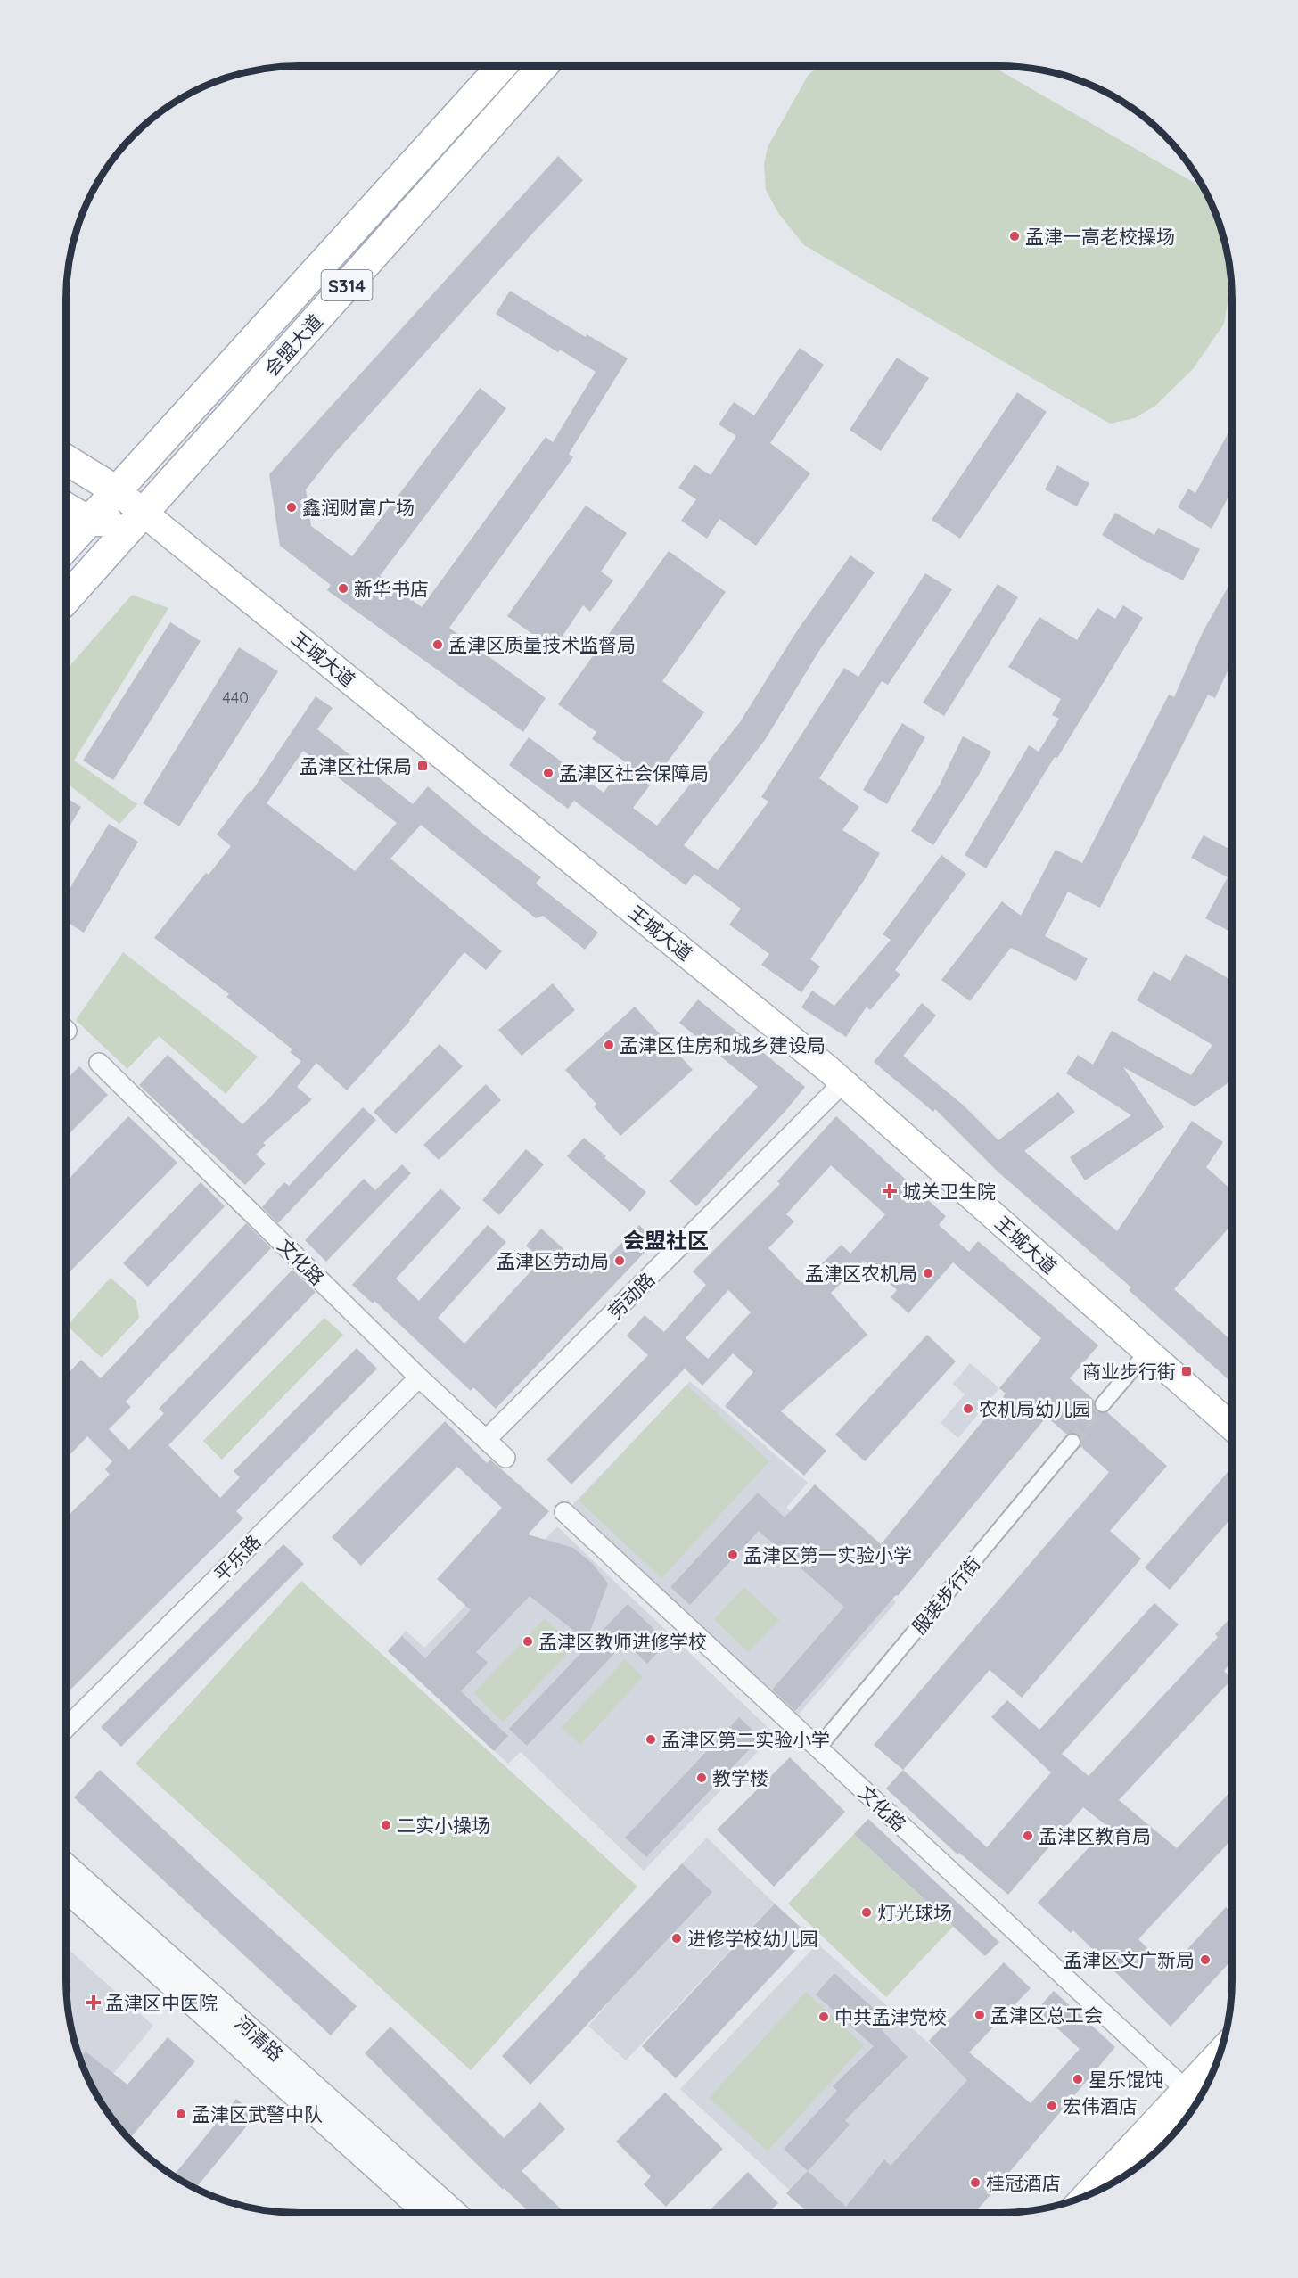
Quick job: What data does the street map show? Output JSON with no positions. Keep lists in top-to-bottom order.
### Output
{
  "streets": {
    "main road": ["S314", "会盟大道", "王城大道"],
    "street": [
      "文化路",
      "劳动路",
      "平乐路",
      "服装步行街",
      "河清路"
    ]
  },
  "crossings": [
    ["会盟大道", "王城大道"],
    ["王城大道", "劳动路"],
    ["文化路", "劳动路"],
    ["文化路", "平乐路"],
    ["文化路", "服装步行街"]
  ],
  "districts": ["会盟社区"],
  "places": {
    "other": [
      "孟津一高老校操场",
      "鑫润财富广场",
      "新华书店",
      "孟津区质量技术监督局",
      "孟津区社会保障局",
      "孟津区住房和城乡建设局",
      "孟津区劳动局",
      "孟津区农机局",
      "农机局幼儿园",
      "孟津区第一实验小学",
      "孟津区教师进修学校",
      "孟津区第二实验小学",
      "教学楼",
      "二实小操场",
      "孟津区教育局",
      "灯光球场",
      "进修学校幼儿园",
      "孟津区文广新局",
      "孟津区总工会",
      "中共孟津党校",
      "星乐馄饨",
      "宏伟酒店",
      "孟津区武警中队",
      "桂冠酒店"
    ],
    "transit": ["孟津区社保局", "商业步行街"],
    "health": ["城关卫生院", "孟津区中医院"]
  },
  "house_numbers": ["440"]
}
